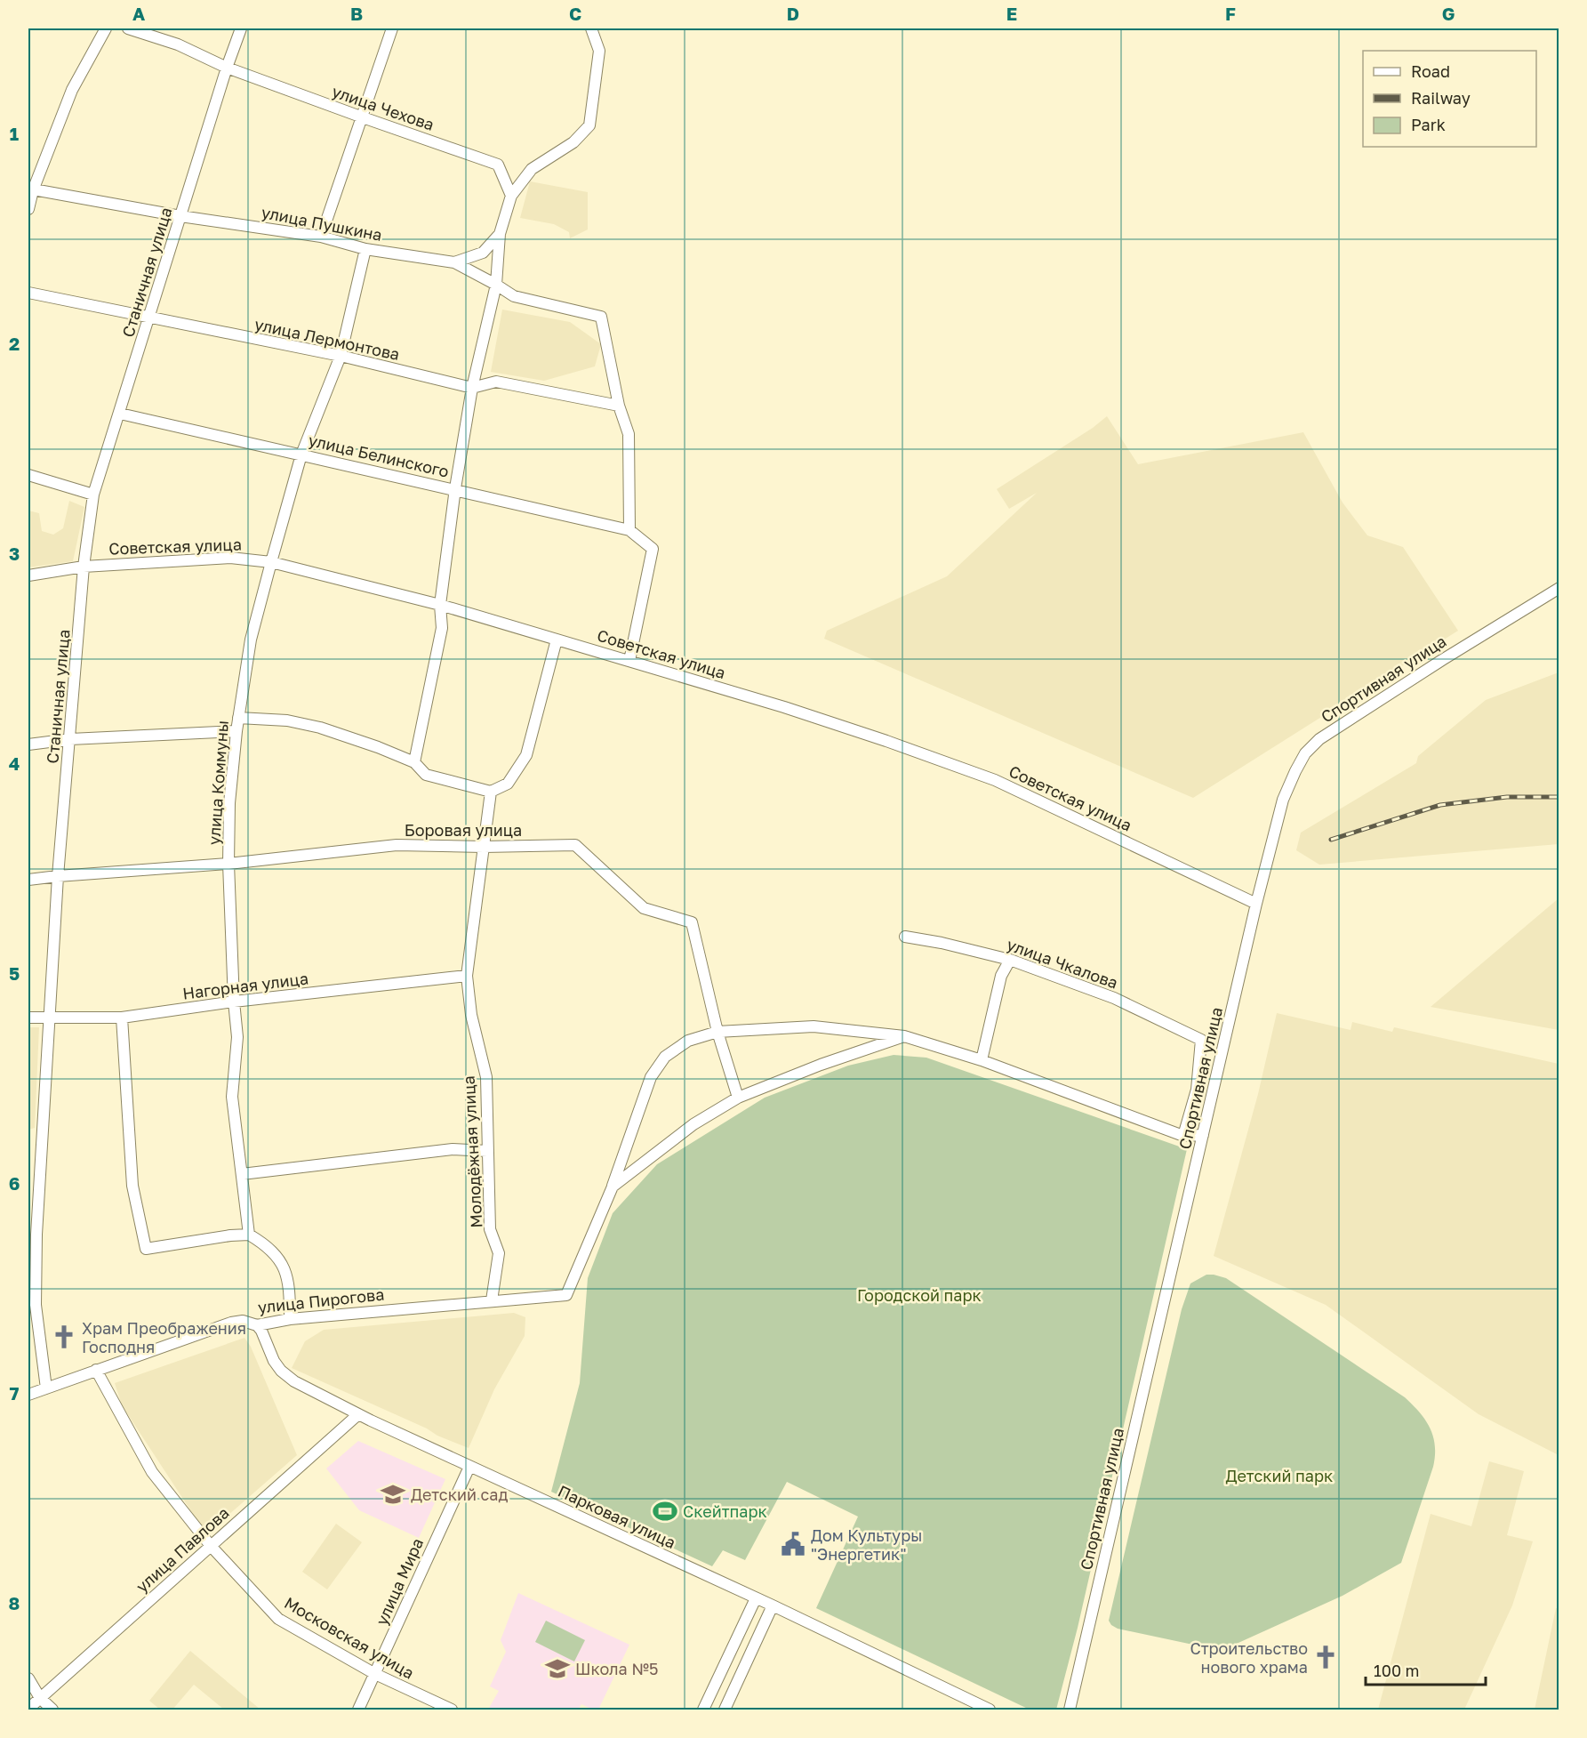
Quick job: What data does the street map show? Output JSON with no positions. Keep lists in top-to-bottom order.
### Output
{
  "streets": {
    "street": [
      "улица Чехова",
      "улица Пушкина",
      "Станичная улица",
      "улица Лермонтова",
      "улица Белинского",
      "Советская улица",
      "Спортивная улица",
      "улица Коммуны",
      "Боровая улица",
      "улица Чкалова",
      "Нагорная улица",
      "Молодёжная улица",
      "улица Пирогова",
      "Парковая улица",
      "улица Павлова",
      "улица Мира",
      "Московская улица"
    ]
  },
  "crossings": [
    ["улица Чехова", "Станичная улица"],
    ["улица Пушкина", "Станичная улица"],
    ["улица Пушкина", "улица Лермонтова"],
    ["улица Пушкина", "улица Коммуны"],
    ["Станичная улица", "улица Лермонтова"],
    ["Станичная улица", "улица Белинского"],
    ["Станичная улица", "Советская улица"],
    ["Станичная улица", "Боровая улица"],
    ["Станичная улица", "Нагорная улица"],
    ["Станичная улица", "улица Пирогова"],
    ["улица Лермонтова", "улица Коммуны"],
    ["улица Белинского", "улица Коммуны"],
    ["Советская улица", "Спортивная улица"],
    ["Советская улица", "улица Коммуны"],
    ["улица Коммуны", "Боровая улица"],
    ["улица Коммуны", "Нагорная улица"],
    ["Боровая улица", "Молодёжная улица"],
    ["Нагорная улица", "Молодёжная улица"],
    ["Молодёжная улица", "улица Пирогова"],
    ["улица Пирогова", "Парковая улица"],
    ["улица Пирогова", "Московская улица"],
    ["Парковая улица", "улица Павлова"],
    ["Парковая улица", "улица Мира"],
    ["улица Павлова", "Московская улица"],
    ["улица Мира", "Московская улица"]
  ],
  "parks": ["Городской парк", "Детский парк"],
  "places": {
    "church": ["Храм Преображения Господня", "Строительство нового храма"],
    "school or university": ["Детский сад", "Школа №5"],
    "sports": ["Скейтпарк"],
    "public building": ["Дом Культуры \"Энергетик\""]
  },
  "legend": ["Road", "Railway", "Park"],
  "scale_bar": "100 m",
  "grid": {
    "columns": [
      "A",
      "B",
      "C",
      "D",
      "E",
      "F",
      "G"
    ],
    "rows": [
      "1",
      "2",
      "3",
      "4",
      "5",
      "6",
      "7",
      "8"
    ]
  }
}
